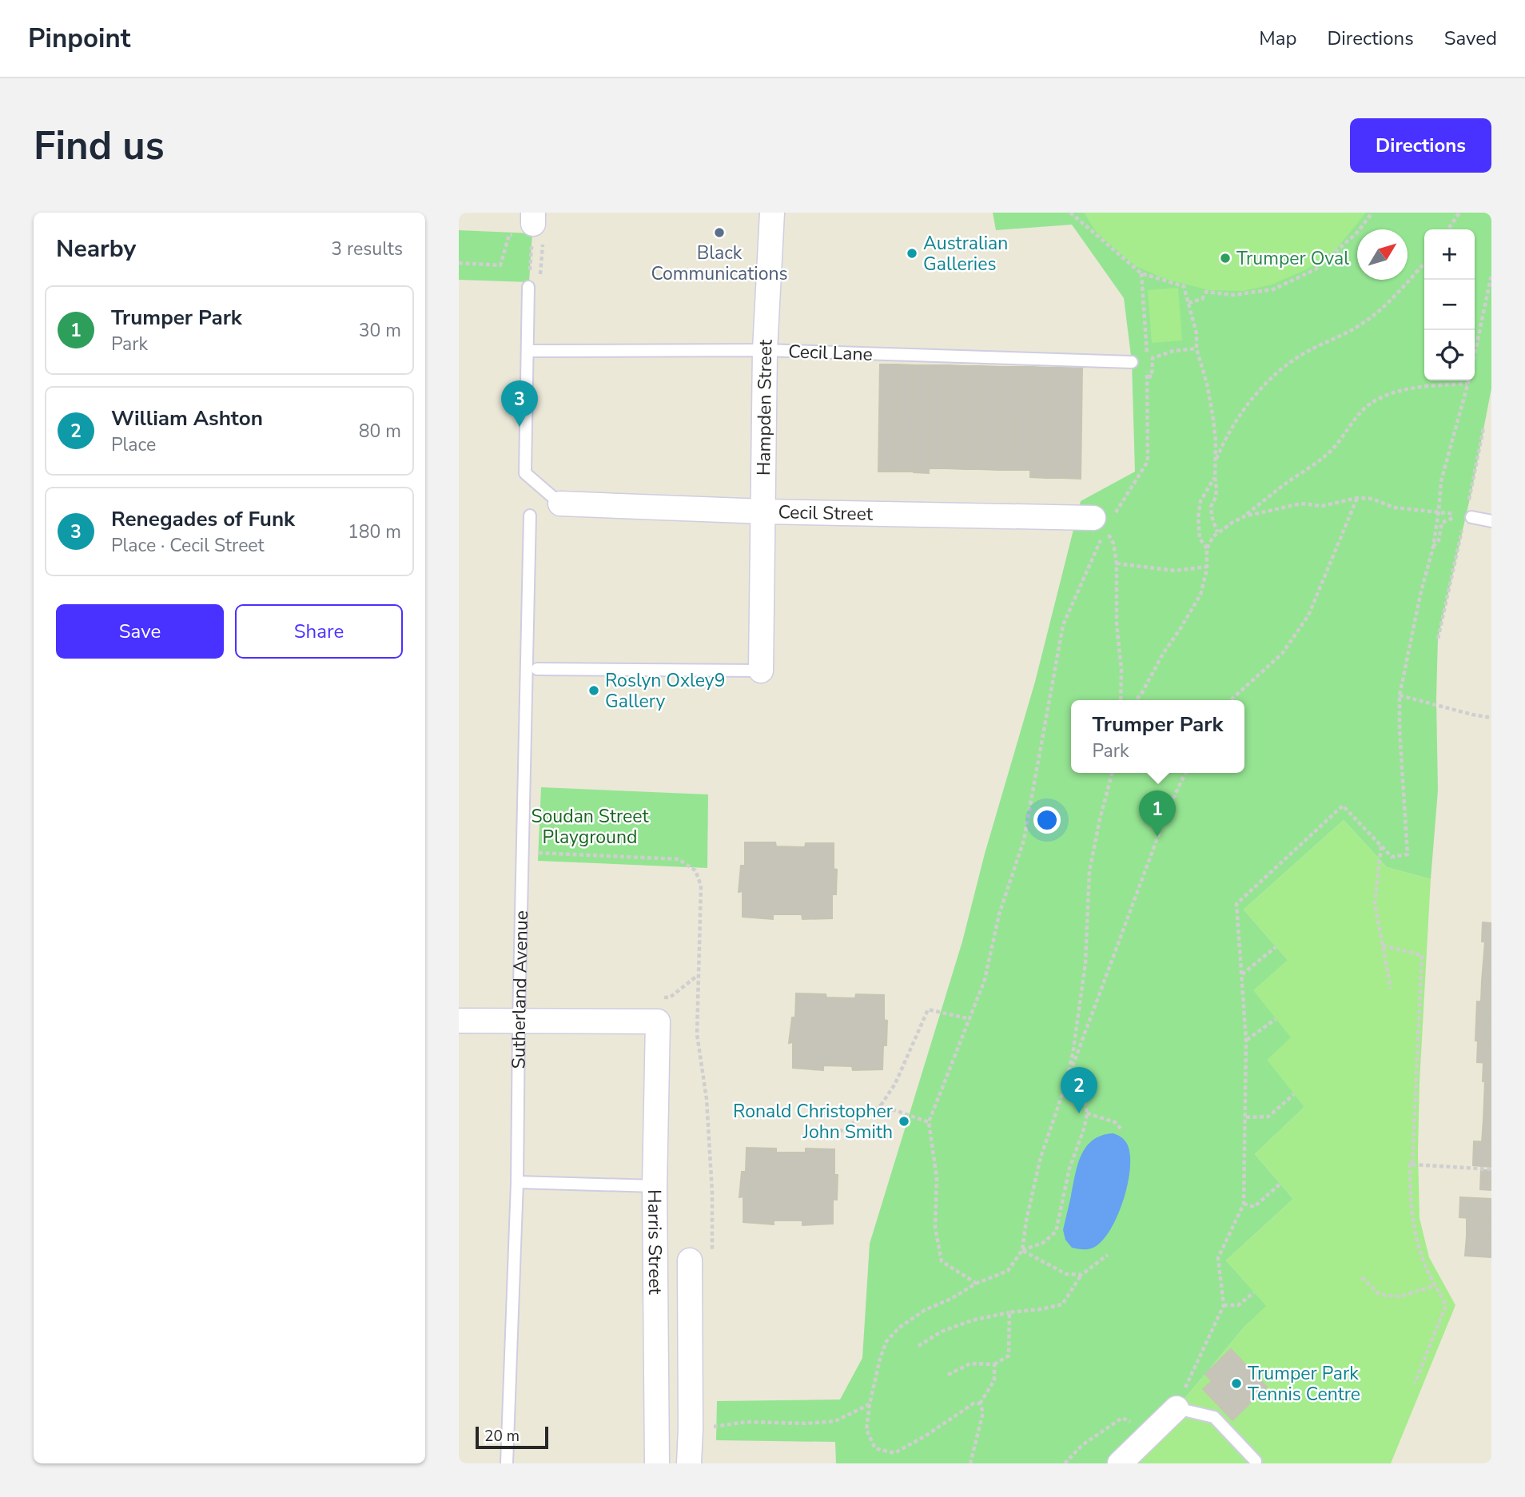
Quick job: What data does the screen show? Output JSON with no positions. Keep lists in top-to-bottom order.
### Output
{
  "streets": {
    "street": ["Hampden Street", "Cecil Street", "Harris Street"],
    "lane": ["Cecil Lane", "Sutherland Avenue"]
  },
  "crossings": [
    ["Cecil Lane", "Hampden Street"],
    ["Hampden Street", "Cecil Street"],
    ["Sutherland Avenue", "Harris Street"]
  ],
  "parks": ["Soudan Street Playground"],
  "places": [
    "Black Communications",
    "Australian Galleries",
    "Trumper Oval",
    "Roslyn Oxley9 Gallery",
    "Ronald Christopher John Smith",
    "Trumper Park Tennis Centre"
  ],
  "scale_bar": "20 m",
  "north": "top right",
  "page": {
    "header": "Pinpoint",
    "nav": ["Map", "Directions", "Saved"],
    "buttons": [
      "Directions",
      ["Save", "Share"]
    ],
    "title": "Find us",
    "heading": ["Nearby", "3 results"],
    "map_buttons": ["+", "−"],
    "list": [
      {
        "mark": "1",
        "name": "Trumper Park",
        "note": "Park",
        "value": "30 m"
      },
      {
        "mark": "2",
        "name": "William Ashton",
        "note": "Place",
        "value": "80 m"
      },
      {
        "mark": "3",
        "name": "Renegades of Funk",
        "note": "Place · Cecil Street",
        "value": "180 m"
      }
    ],
    "pins": ["3", "1", "2"],
    "popup": ["Trumper Park", "Park"],
    "scale": "20 m"
  }
}
